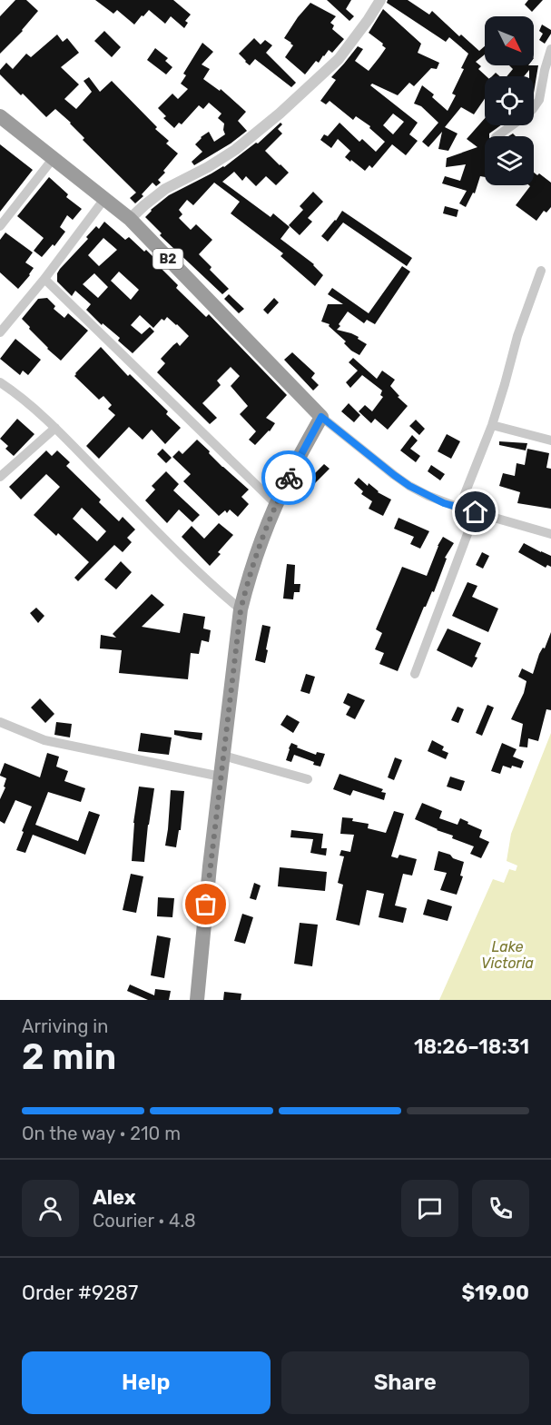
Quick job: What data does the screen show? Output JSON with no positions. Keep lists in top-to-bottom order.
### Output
{
  "streets": {
    "highway": ["B2"]
  },
  "water": ["Lake Victoria"],
  "north": "bottom right",
  "page": {
    "heading": ["2 min", "Arriving in", "18:26–18:31"],
    "panel": [
      "Alex",
      "Courier · 4.8",
      "Order #9287",
      "$19.00"
    ],
    "bar": "On the way · 210 m",
    "buttons": ["Help", "Share"]
  }
}
